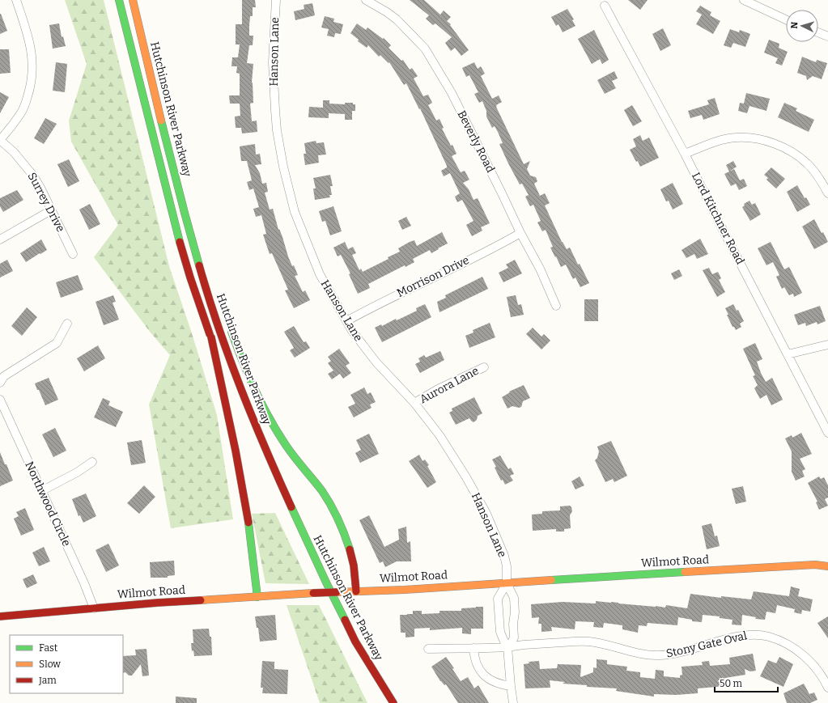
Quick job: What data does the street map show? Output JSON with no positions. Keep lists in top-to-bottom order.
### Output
{
  "streets": {
    "main road": ["Hutchinson River Parkway", "Wilmot Road"],
    "street": [
      "Hanson Lane",
      "Beverly Road",
      "Surrey Drive",
      "Lord Kitchner Road",
      "Morrison Drive",
      "Aurora Lane",
      "Northwood Circle",
      "Stony Gate Oval"
    ]
  },
  "crossings": [
    ["Hanson Lane", "Morrison Drive"],
    ["Hanson Lane", "Aurora Lane"],
    ["Hanson Lane", "Wilmot Road"],
    ["Beverly Road", "Morrison Drive"],
    ["Northwood Circle", "Wilmot Road"]
  ],
  "legend": ["Fast", "Slow", "Jam"],
  "scale_bar": "50 m",
  "north": "left"
}
